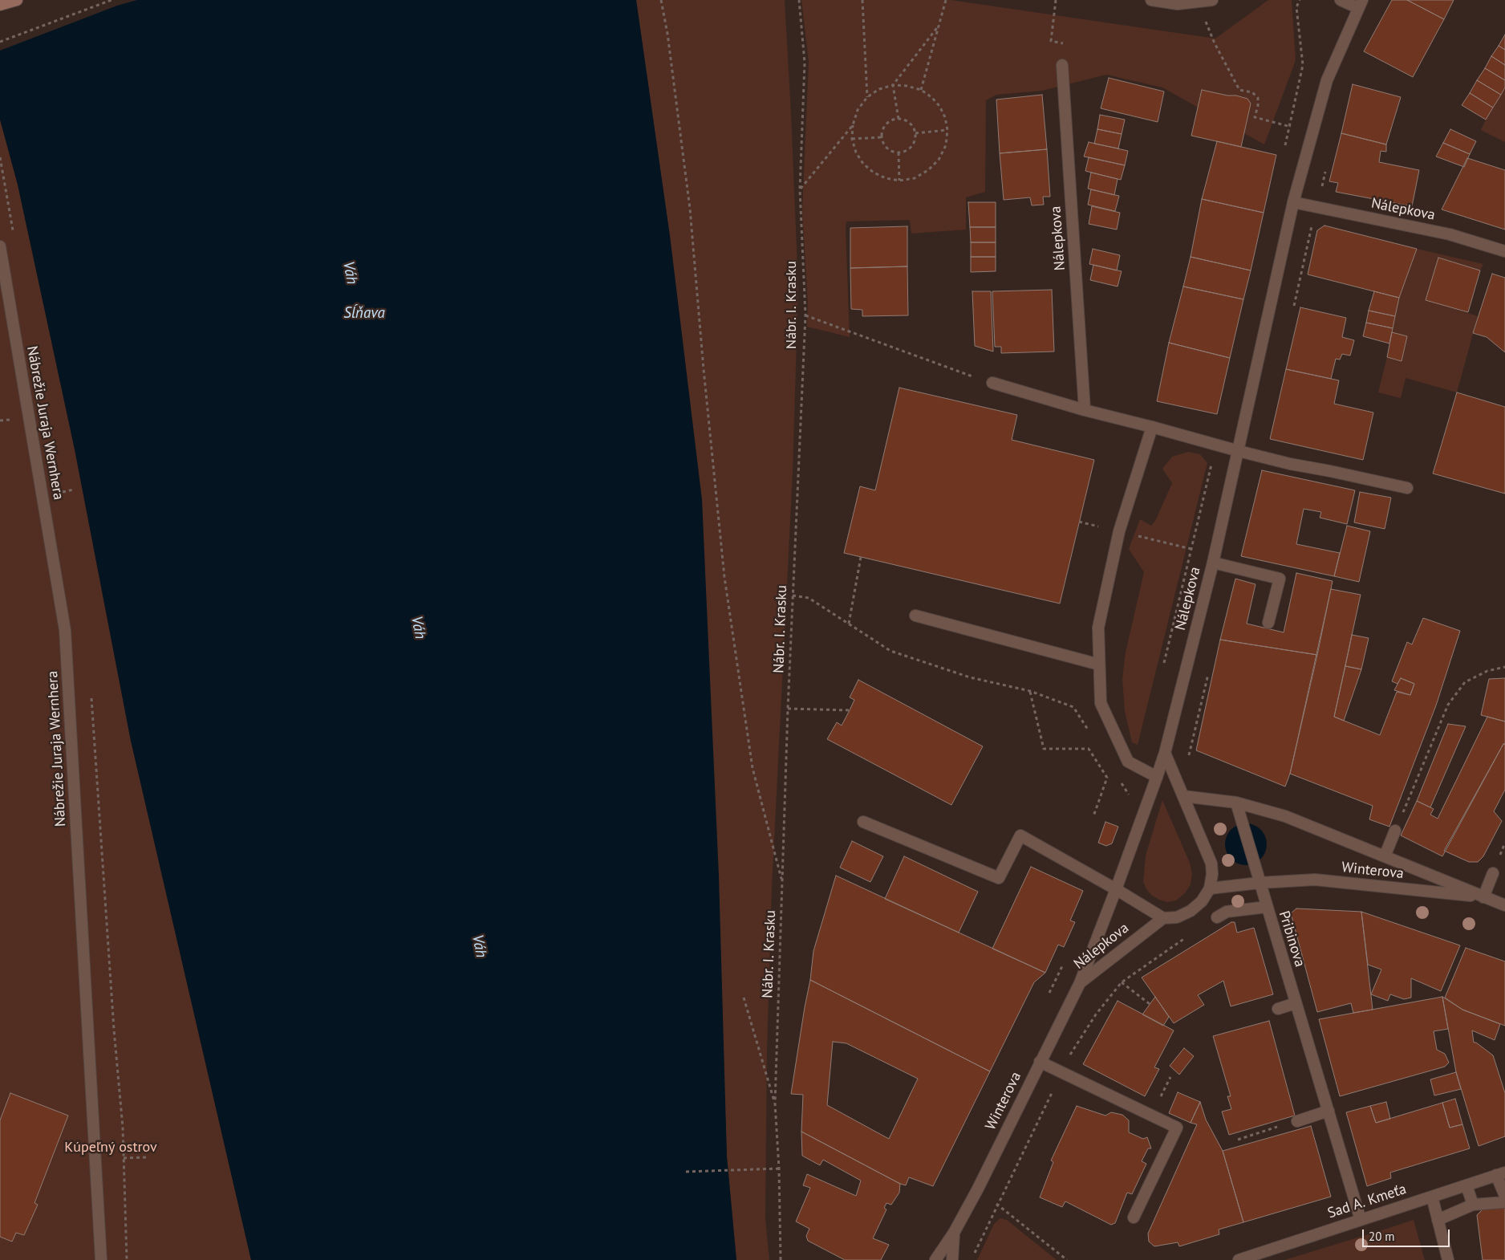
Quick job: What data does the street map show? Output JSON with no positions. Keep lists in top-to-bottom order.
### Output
{
  "streets": {
    "street": [
      "Nálepkova",
      "Nábrežie Juraja Wernhera",
      "Winterova",
      "Pribinova",
      "Sad A. Kmeťa"
    ],
    "path": ["Nábr. I. Krasku"]
  },
  "crossings": [
    ["Nálepkova", "Winterova"],
    ["Winterova", "Pribinova"],
    ["Pribinova", "Sad A. Kmeťa"]
  ],
  "water": ["Váh", "Sĺňava"],
  "parks": ["Kúpeľný ostrov"],
  "scale_bar": "20 m"
}
